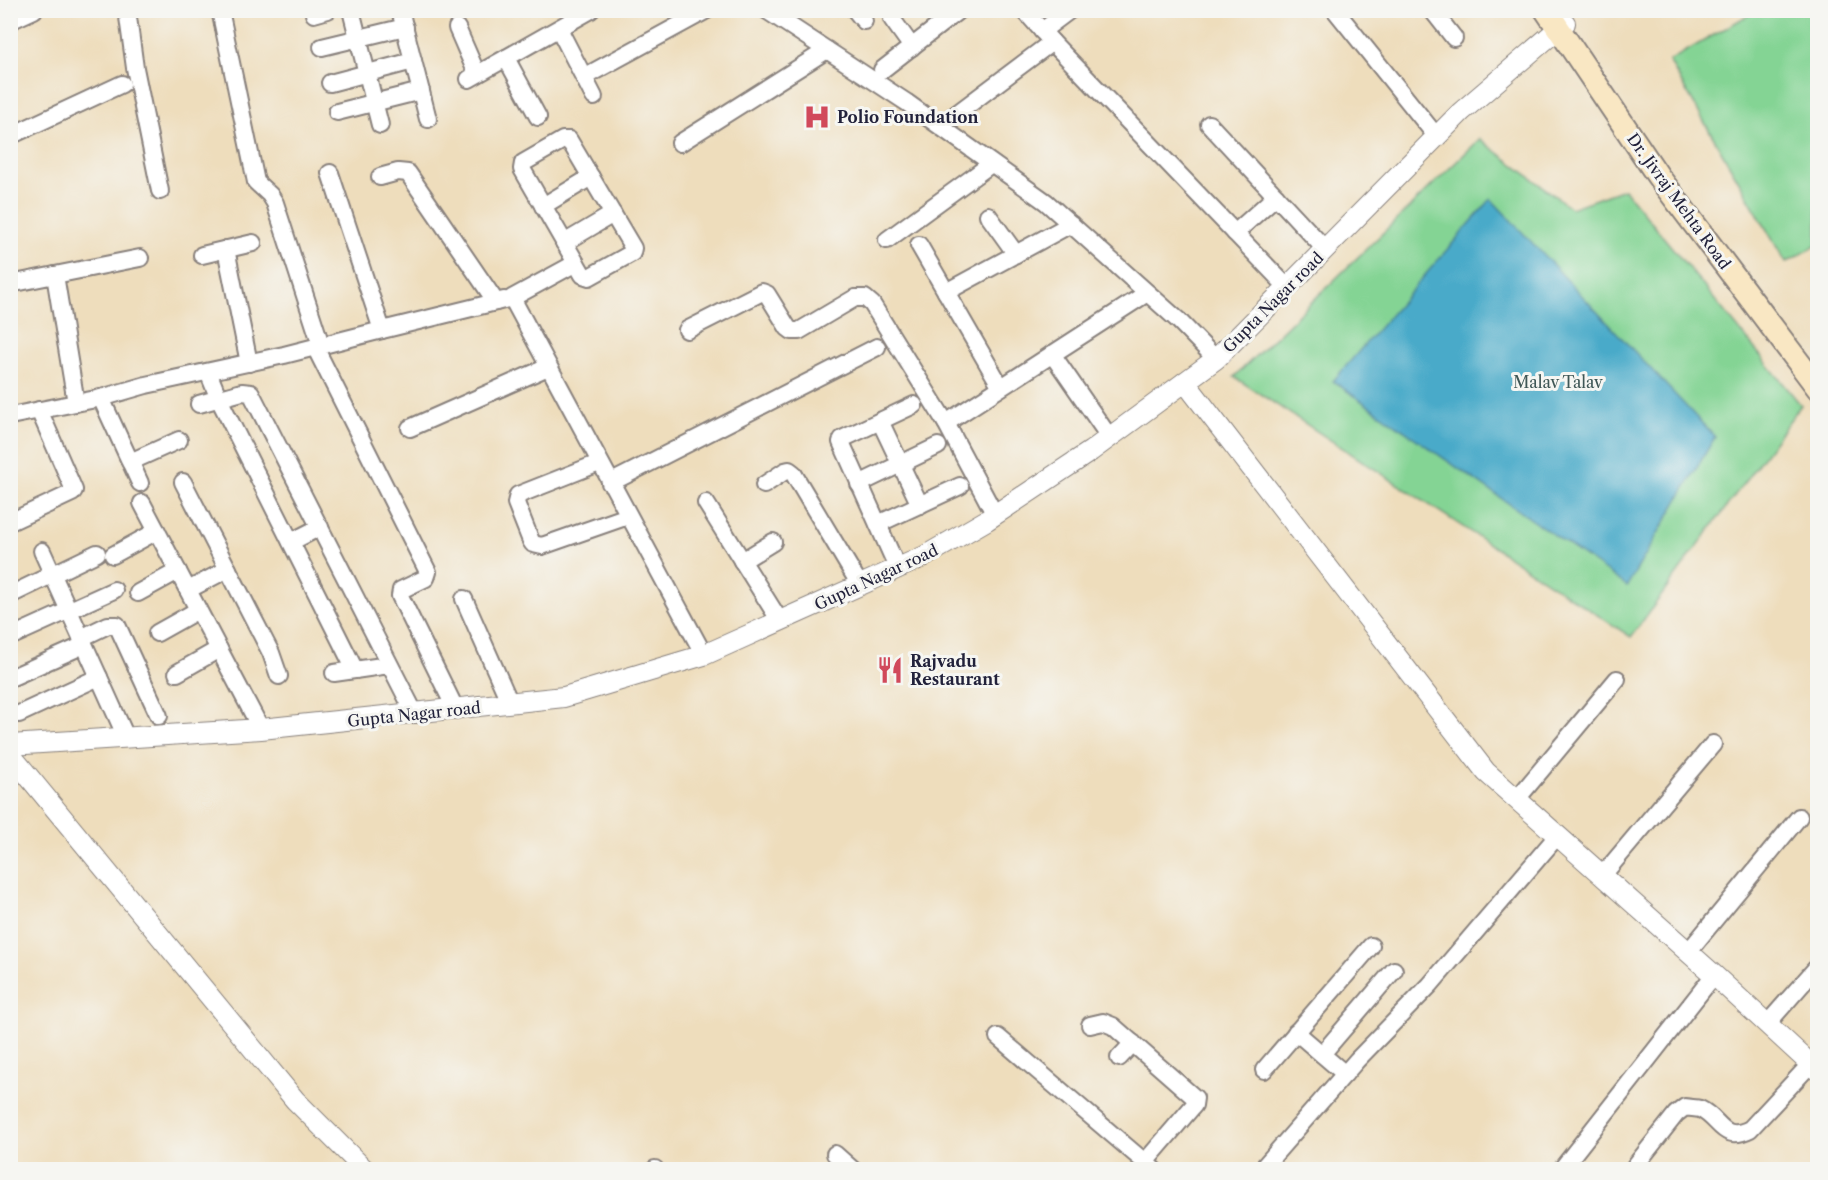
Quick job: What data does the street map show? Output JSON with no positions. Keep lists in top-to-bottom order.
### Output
{
  "streets": {
    "main road": ["Dr. Jivraj Mehta Road"],
    "street": ["Gupta Nagar road"]
  },
  "crossings": [
    ["Dr. Jivraj Mehta Road", "Gupta Nagar road"]
  ],
  "parks": ["Malav Talav"],
  "places": {
    "hospital": ["Polio Foundation"],
    "restaurant": ["Rajvadu Restaurant"]
  }
}
